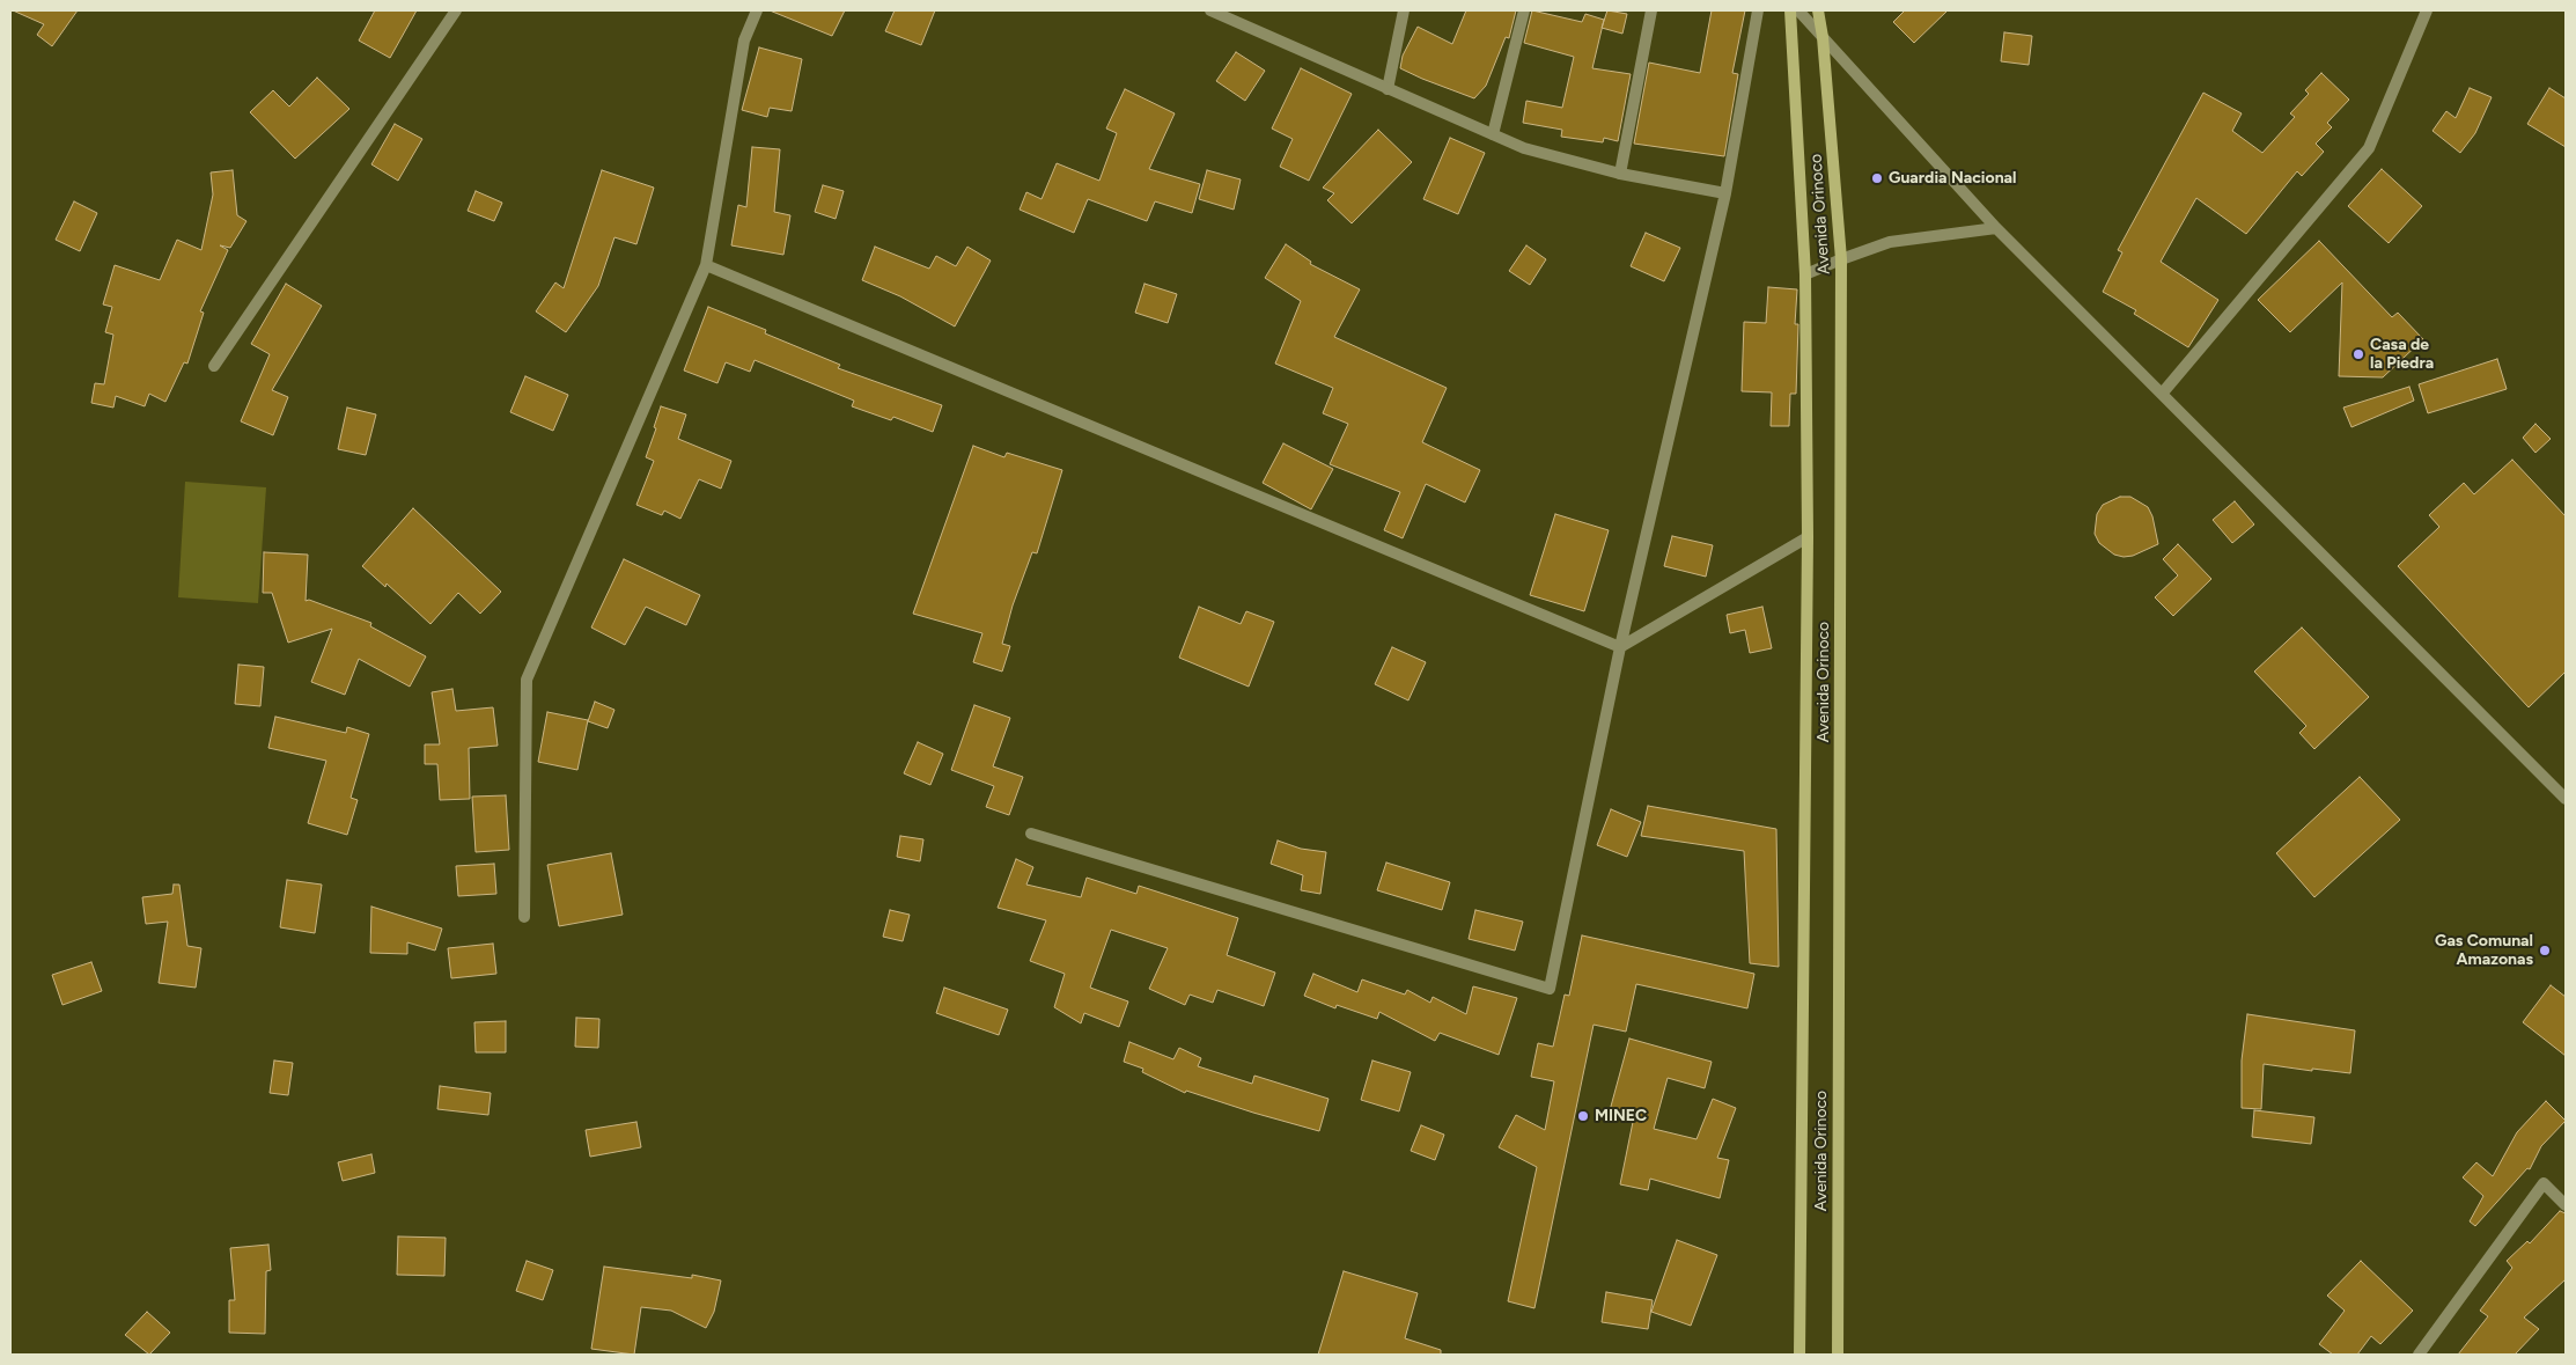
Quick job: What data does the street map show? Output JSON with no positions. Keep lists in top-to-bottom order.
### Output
{
  "streets": {
    "street": ["Avenida Orinoco"]
  },
  "places": [
    "Guardia Nacional",
    "Casa de la Piedra",
    "Gas Comunal Amazonas",
    "MINEC"
  ]
}
